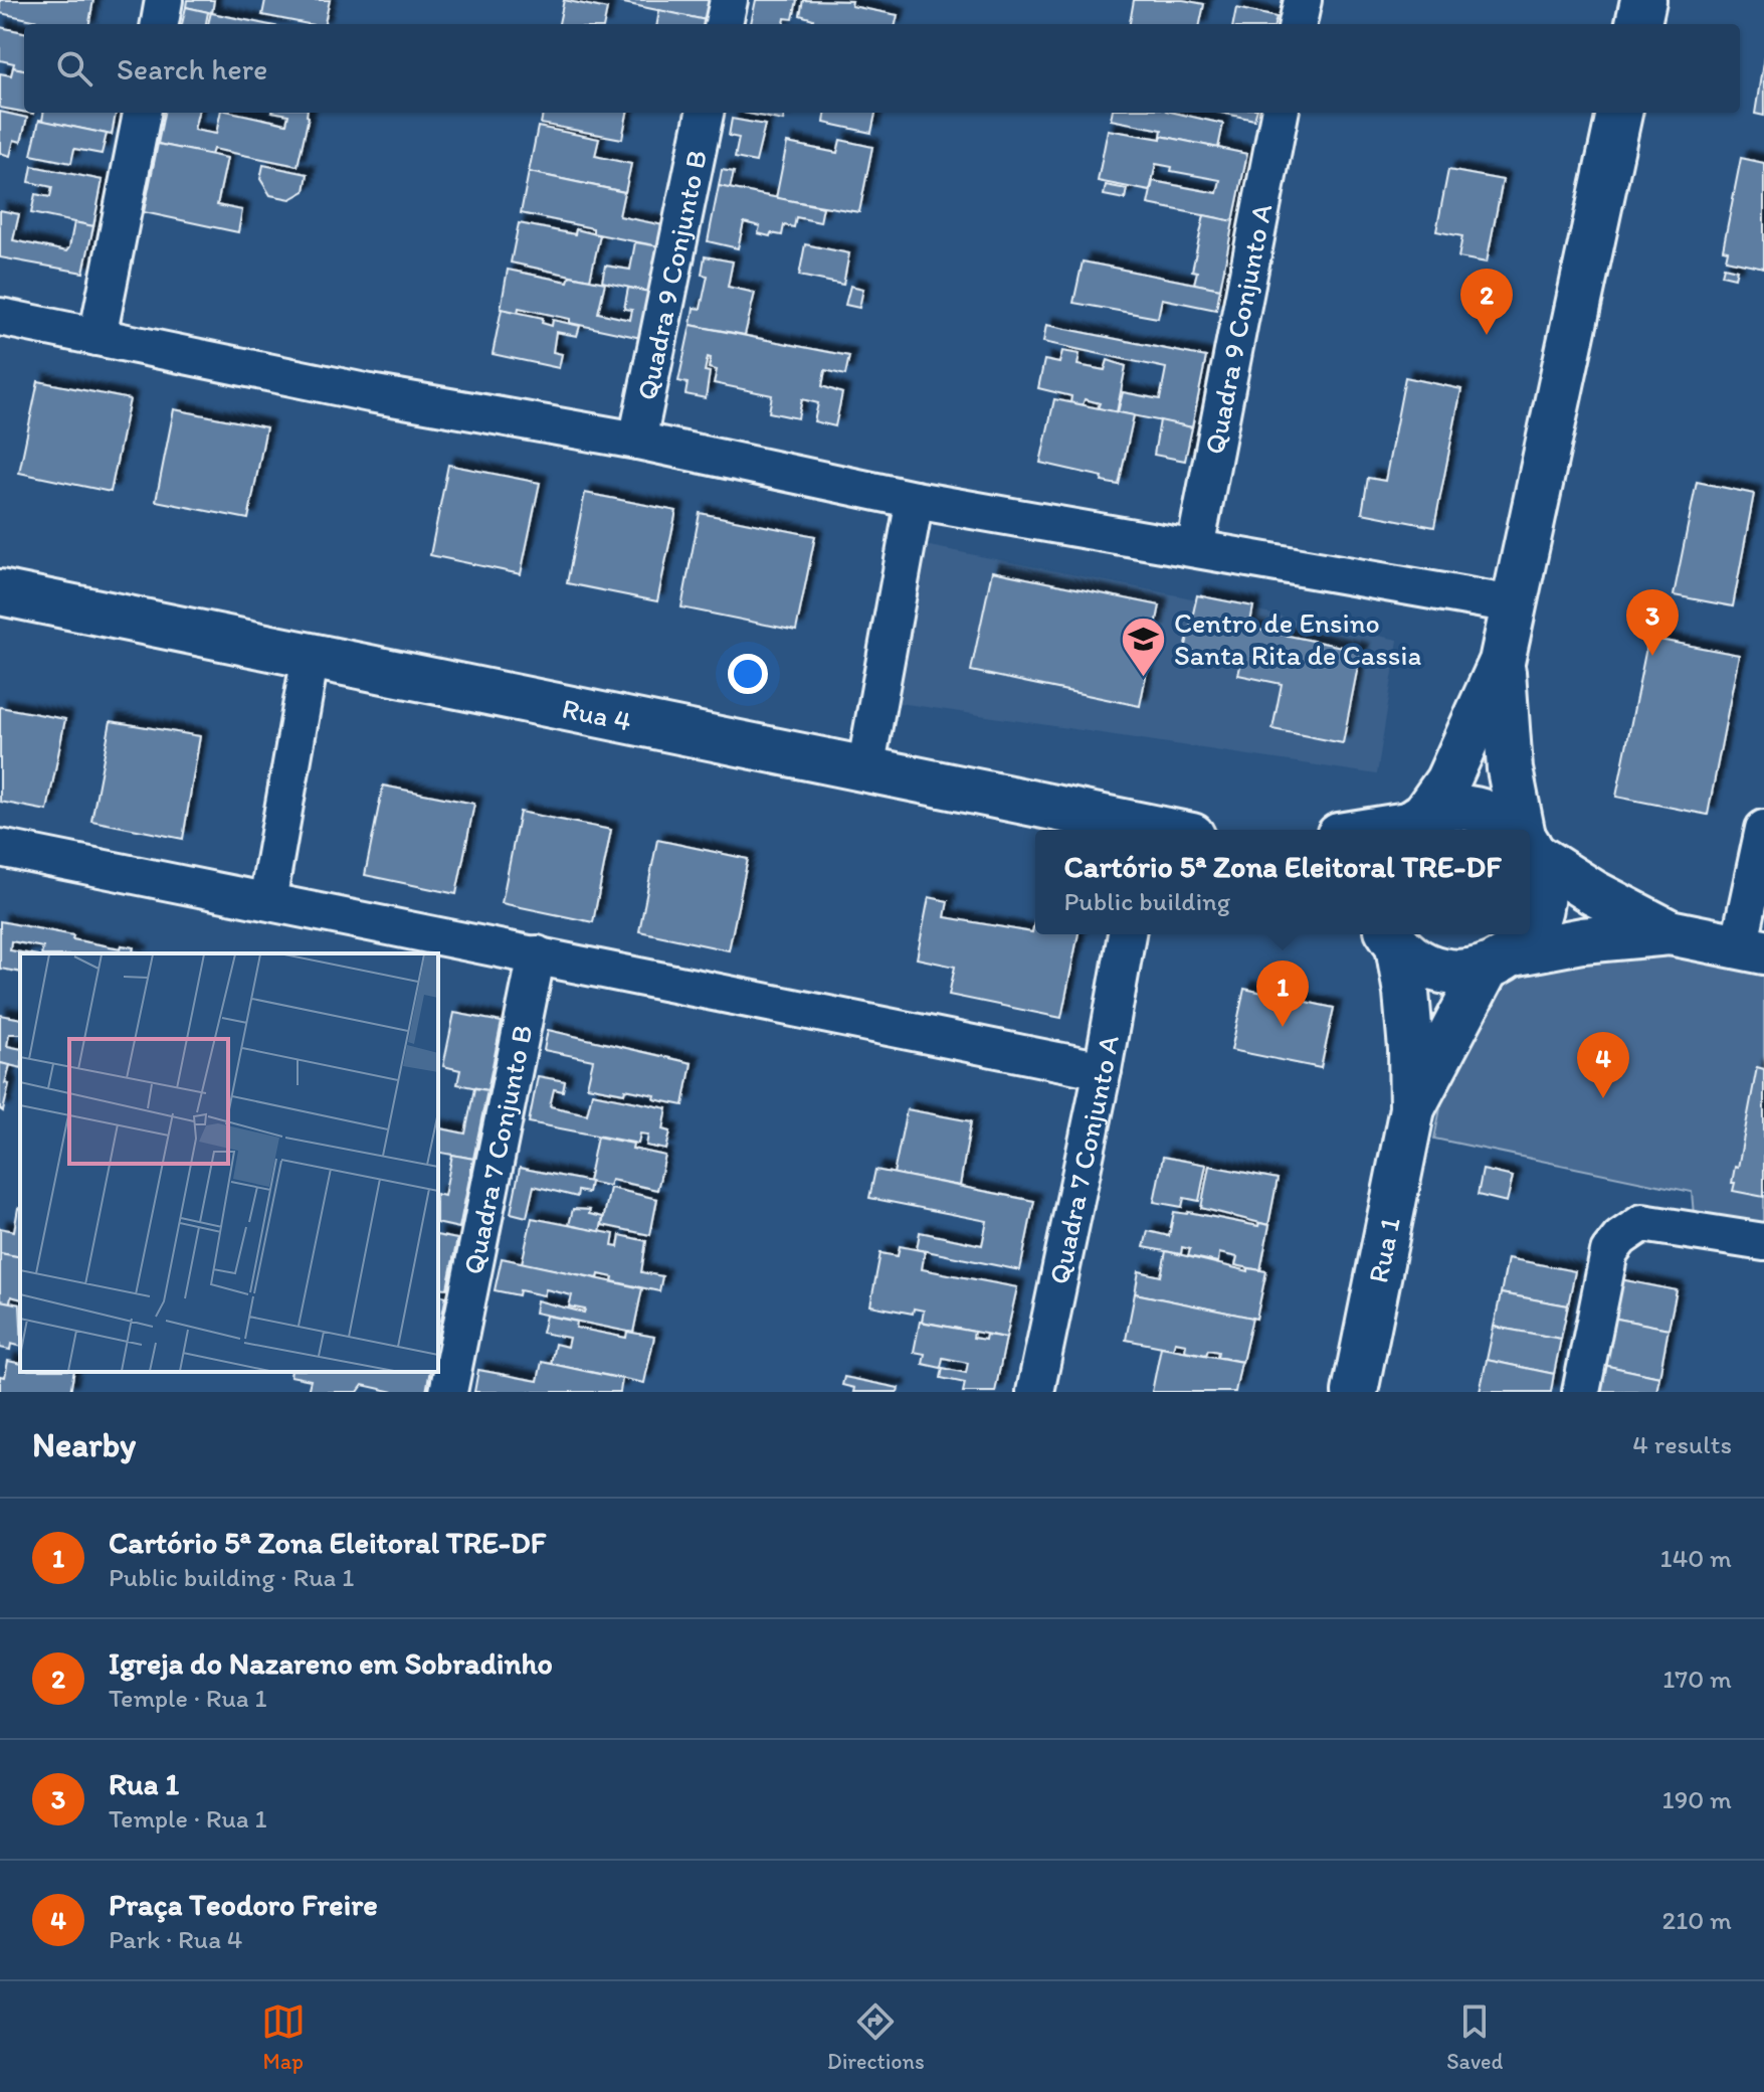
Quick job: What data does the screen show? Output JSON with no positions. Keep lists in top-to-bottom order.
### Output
{
  "streets": {
    "street": [
      "Quadra 9 Conjunto B",
      "Quadra 9 Conjunto A",
      "Rua 4",
      "Quadra 7 Conjunto B",
      "Quadra 7 Conjunto A",
      "Rua 1"
    ]
  },
  "places": {
    "school or university": ["Centro de Ensino Santa Rita de Cassia"]
  },
  "page": {
    "search": "Search here",
    "pins": [
      "2",
      "3",
      "1",
      "4"
    ],
    "popup": ["Cartório 5ª Zona Eleitoral TRE-DF", "Public building"],
    "heading": ["Nearby", "4 results"],
    "list": [
      {
        "mark": "1",
        "name": "Cartório 5ª Zona Eleitoral TRE-DF",
        "note": "Public building · Rua 1",
        "value": "140 m"
      },
      {
        "mark": "2",
        "name": "Igreja do Nazareno em Sobradinho",
        "note": "Temple · Rua 1",
        "value": "170 m"
      },
      {
        "mark": "3",
        "name": "Rua 1",
        "note": "Temple · Rua 1",
        "value": "190 m"
      },
      {
        "mark": "4",
        "name": "Praça Teodoro Freire",
        "note": "Park · Rua 4",
        "value": "210 m"
      }
    ],
    "nav": ["Map", "Directions", "Saved"]
  }
}
